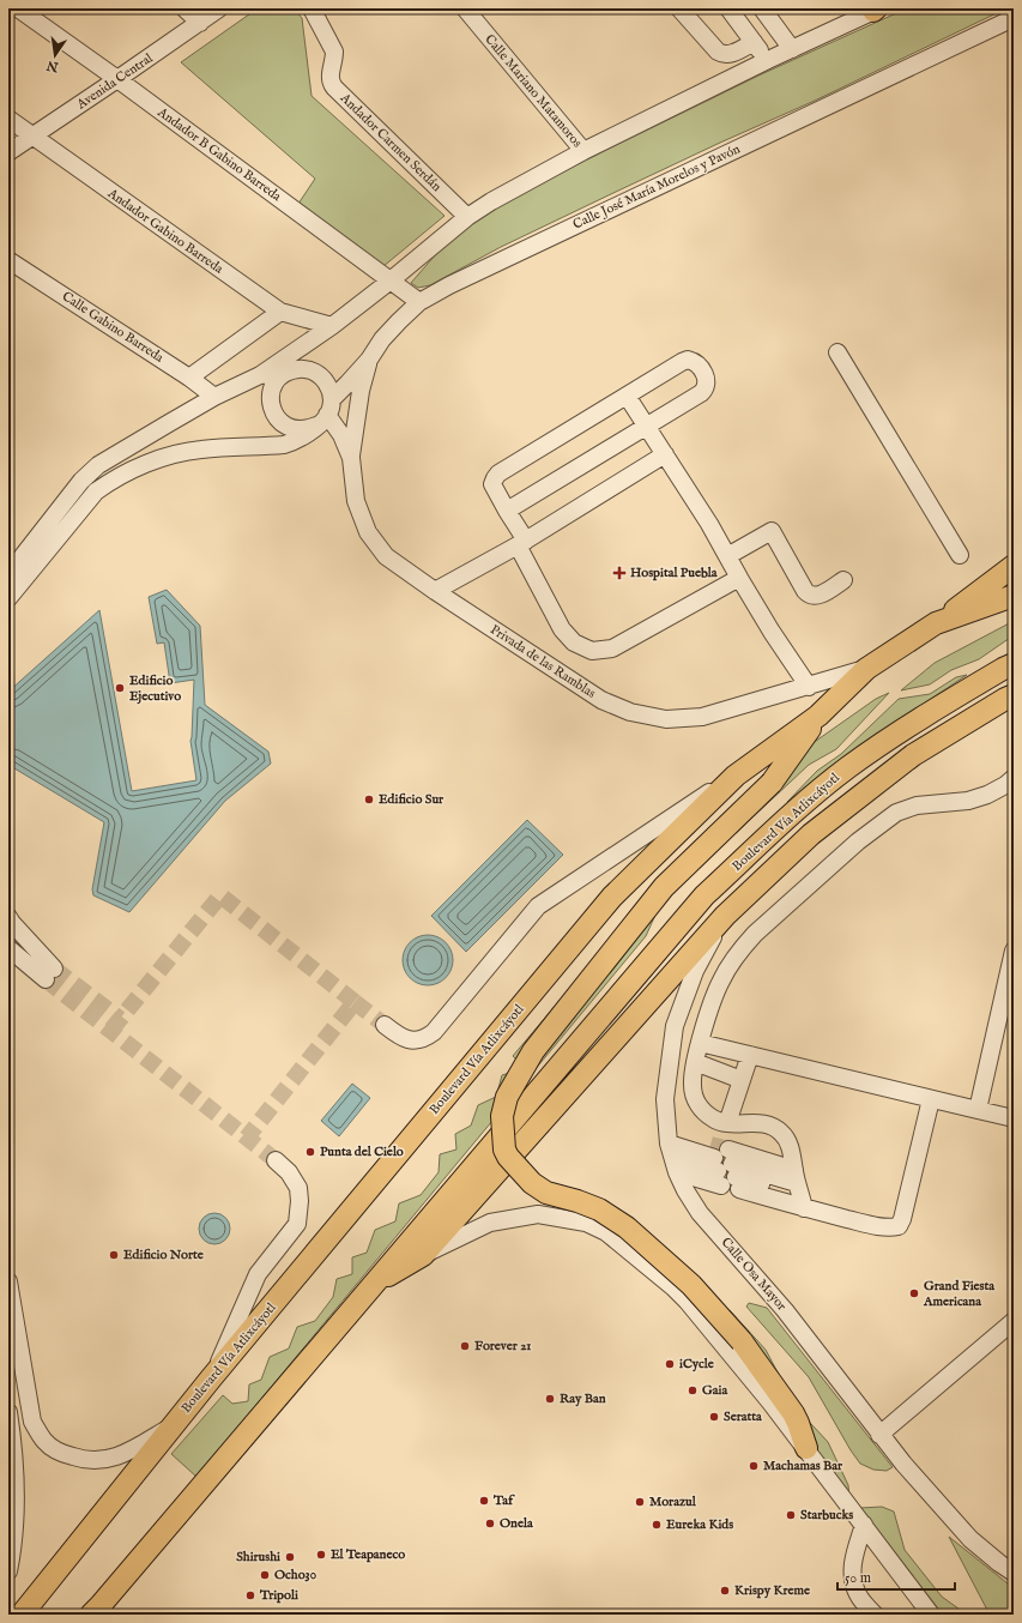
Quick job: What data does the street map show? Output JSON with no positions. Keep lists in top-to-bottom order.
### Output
{
  "streets": {
    "main road": ["Boulevard Vía Atlixcáyotl"],
    "street": [
      "Avenida Central",
      "Calle Mariano Matamoros",
      "Andador Carmen Serdán",
      "Andador B Gabino Barreda",
      "Calle José María Morelos y Pavón",
      "Andador Gabino Barreda",
      "Calle Gabino Barreda",
      "Privada de las Ramblas",
      "Calle Osa Mayor"
    ]
  },
  "crossings": [
    ["Avenida Central", "Andador B Gabino Barreda"],
    ["Avenida Central", "Andador Gabino Barreda"],
    ["Andador B Gabino Barreda", "Calle José María Morelos y Pavón"],
    ["Calle José María Morelos y Pavón", "Privada de las Ramblas"],
    ["Privada de las Ramblas", "Boulevard Vía Atlixcáyotl"]
  ],
  "places": {
    "health": ["Hospital Puebla"],
    "other": [
      "Edificio Ejecutivo",
      "Edificio Sur",
      "Punta del Cielo",
      "Edificio Norte",
      "Grand Fiesta Americana",
      "Forever 21",
      "iCycle",
      "Gaia",
      "Ray Ban",
      "Seratta",
      "Machamas Bar",
      "Taf",
      "Morazul",
      "Starbucks",
      "Onela",
      "Eureka Kids",
      "El Teapaneco",
      "Shirushi",
      "Ocho30",
      "Krispy Kreme",
      "Tripoli"
    ]
  },
  "scale_bar": "50 m",
  "north": "bottom"
}
